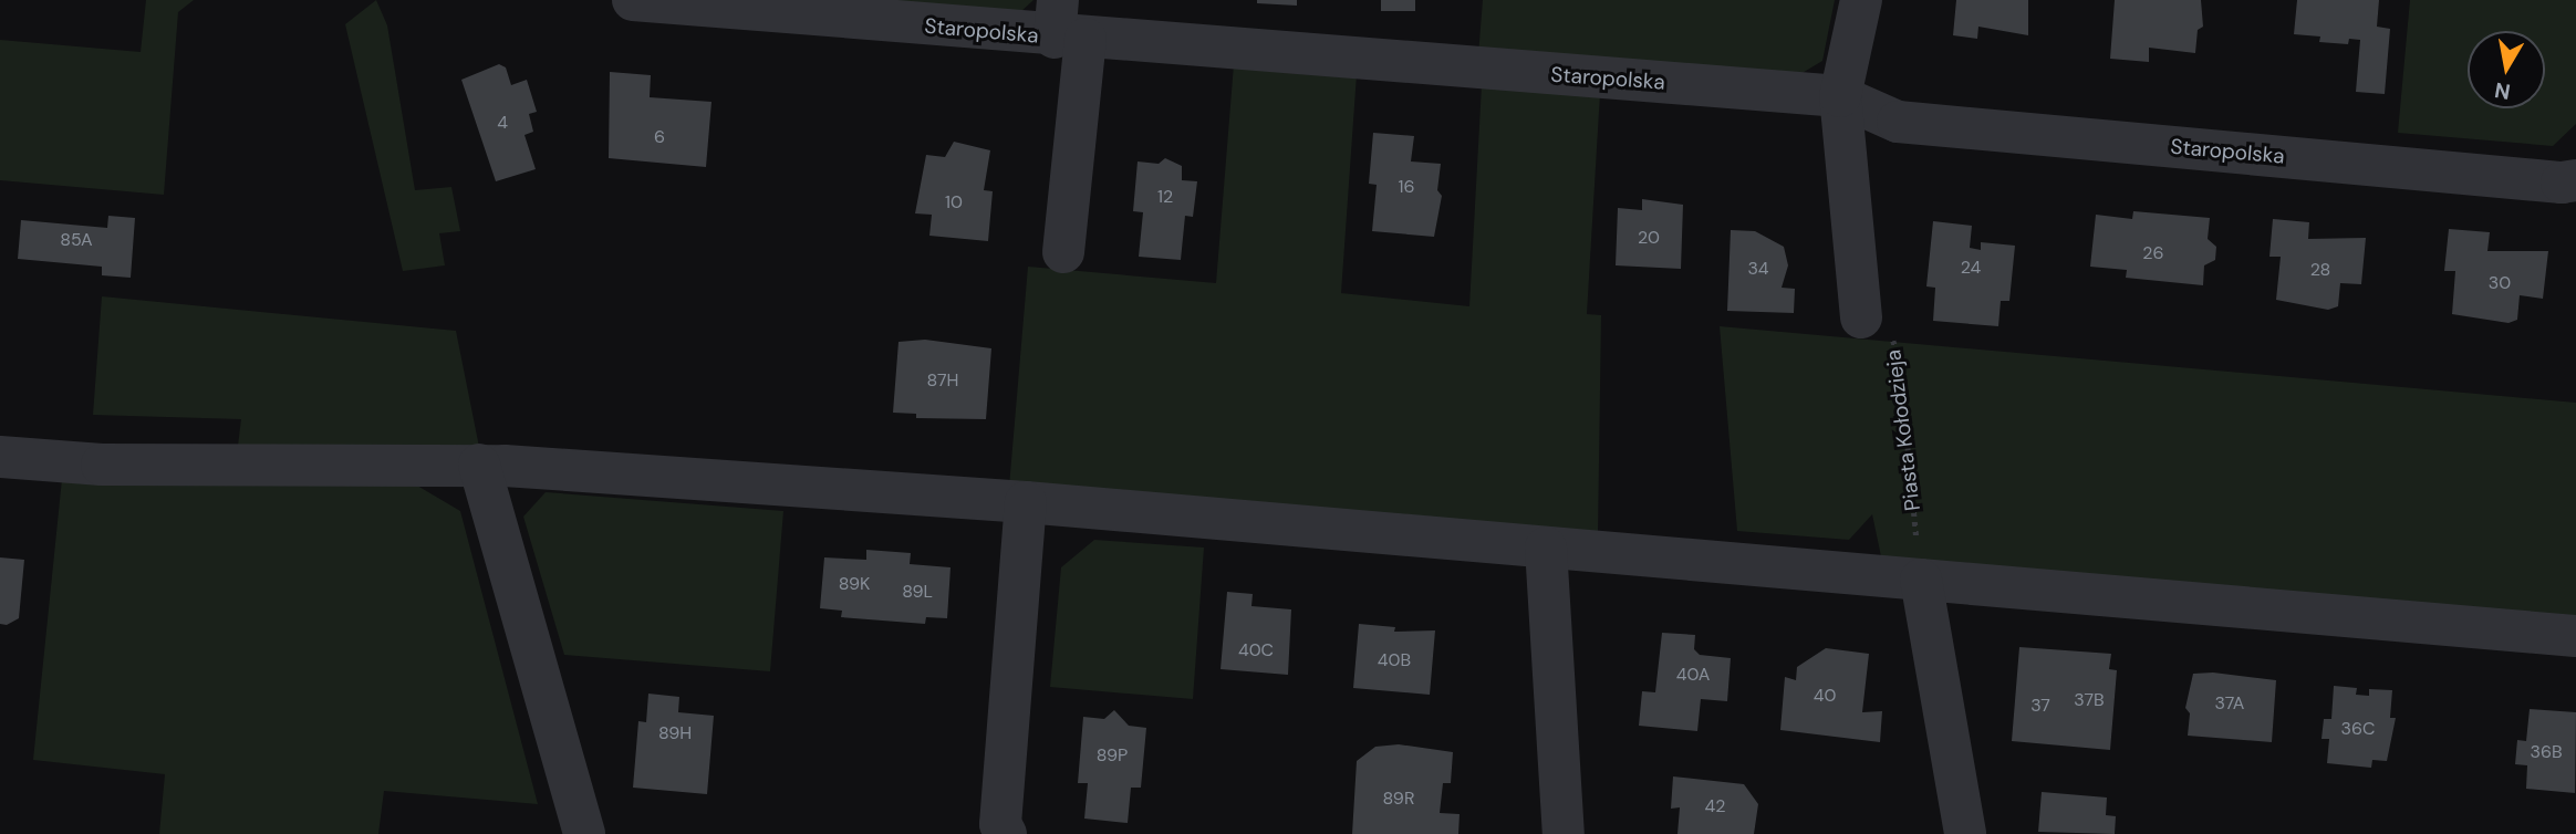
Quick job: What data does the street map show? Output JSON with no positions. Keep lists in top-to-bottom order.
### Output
{
  "streets": {
    "street": ["Staropolska"],
    "path": ["Piasta Kołodzieja"]
  },
  "house_numbers": [
    "4",
    "6",
    "16",
    "12",
    "10",
    "20",
    "85A",
    "26",
    "24",
    "34",
    "28",
    "30",
    "87H",
    "89K",
    "89L",
    "40C",
    "40B",
    "40A",
    "40",
    "37B",
    "37A",
    "37",
    "36C",
    "89H",
    "36B",
    "89P",
    "89R",
    "42"
  ],
  "north": "bottom"
}
